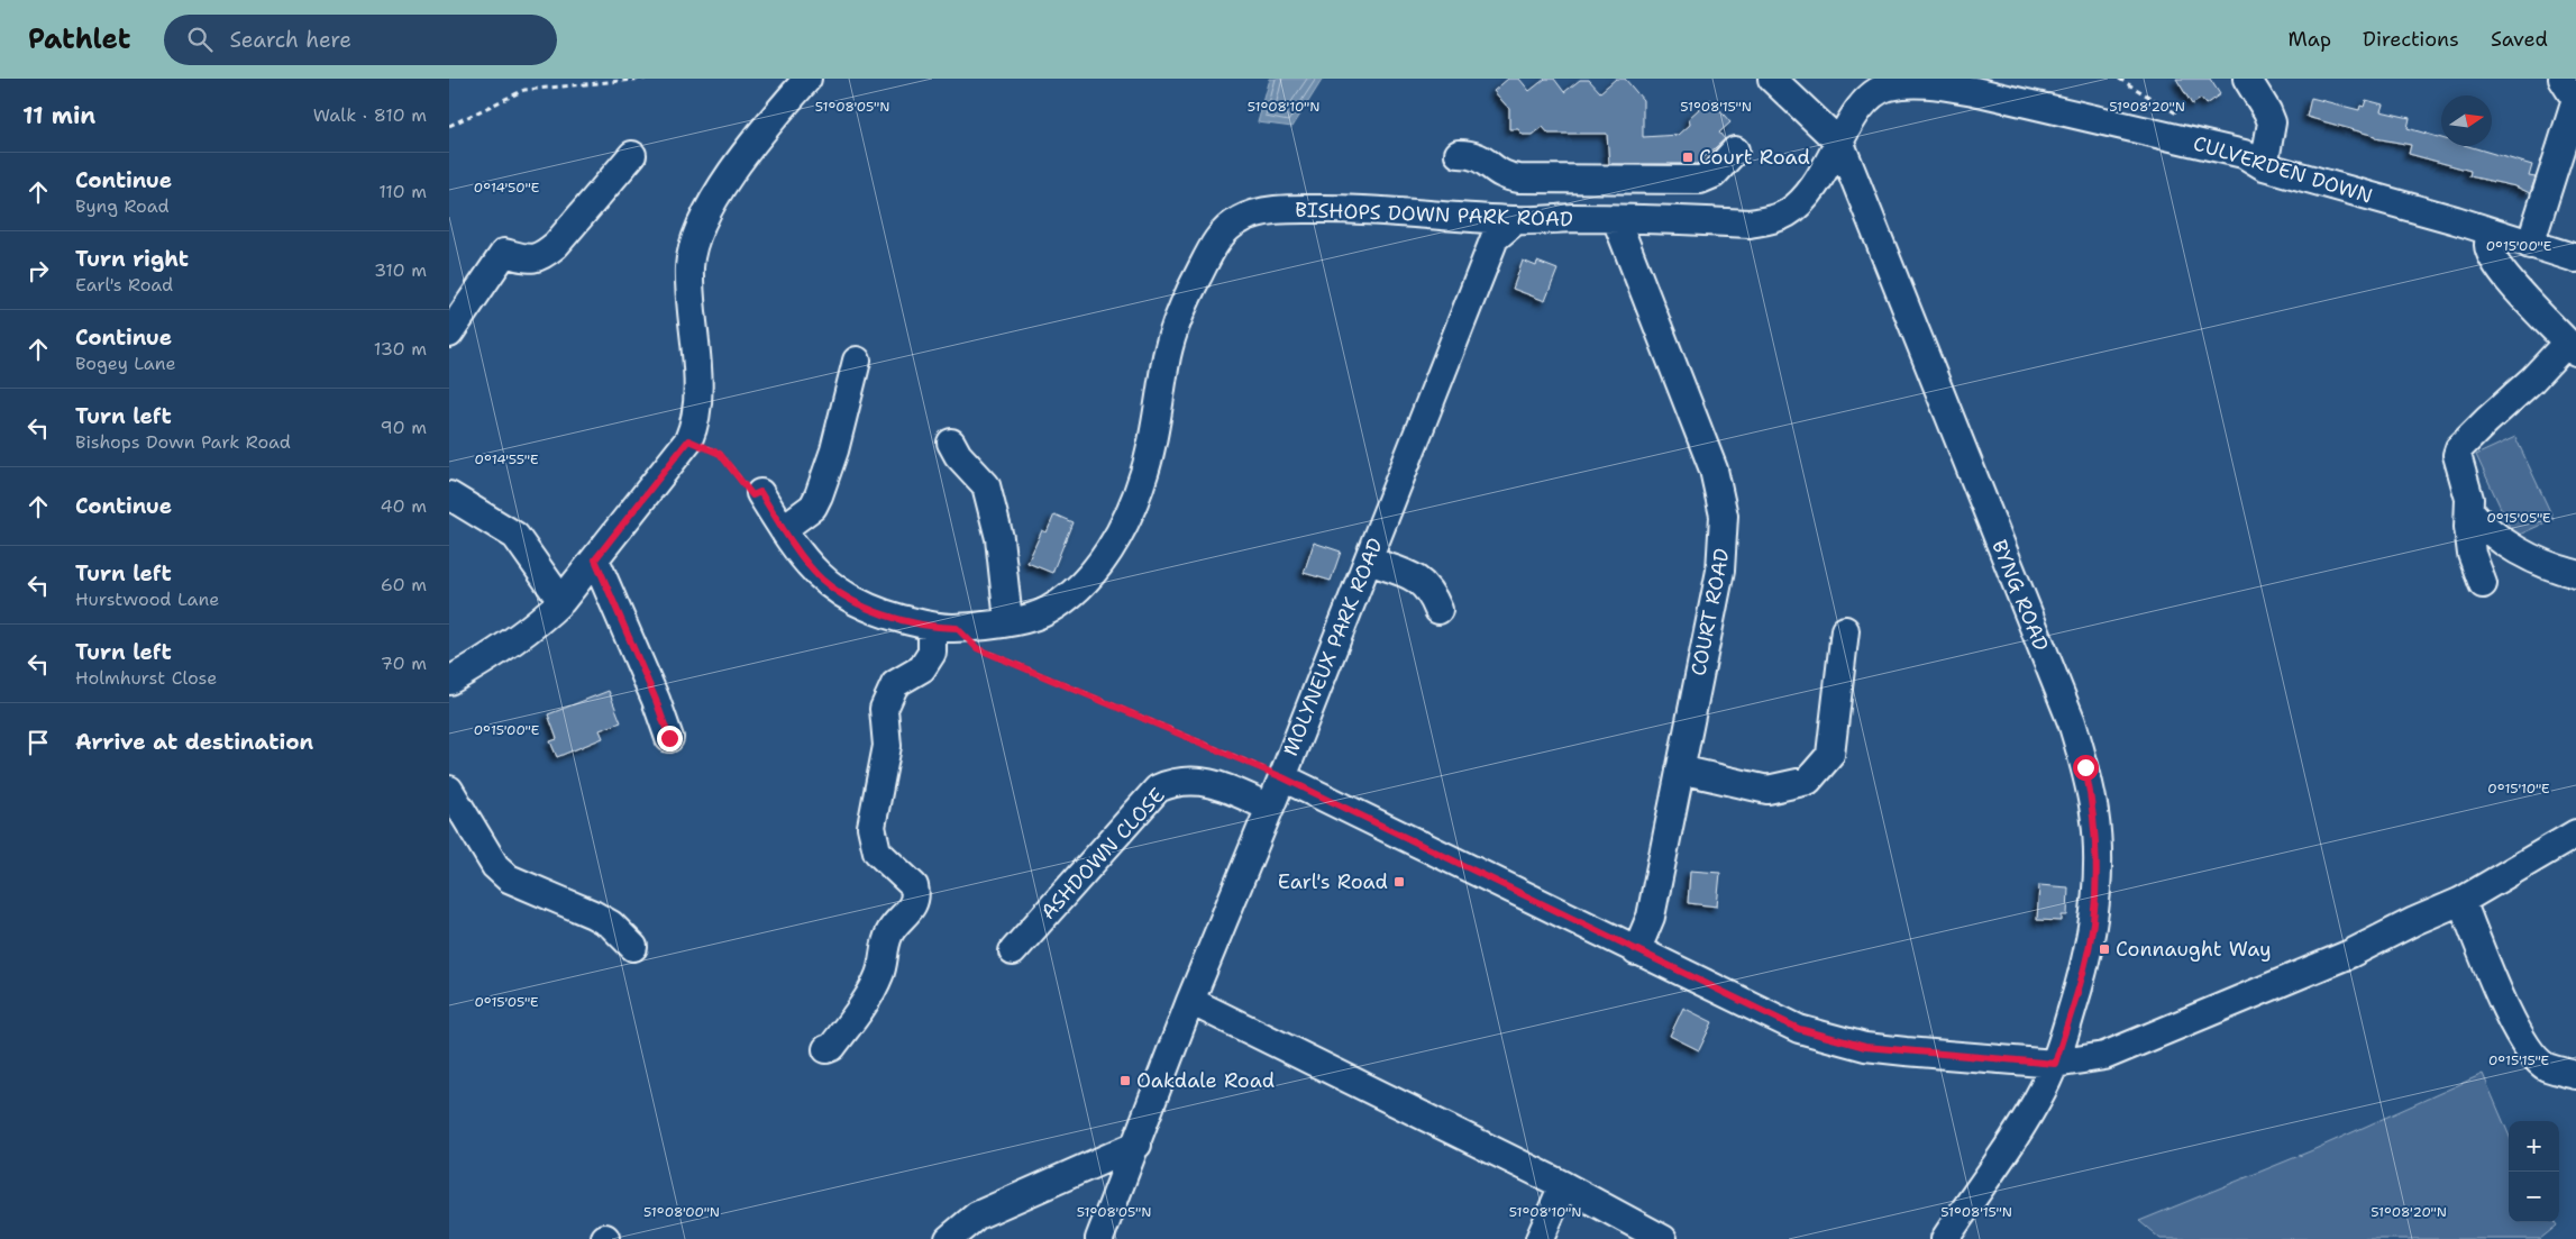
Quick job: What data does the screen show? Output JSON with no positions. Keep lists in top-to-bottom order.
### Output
{
  "streets": {
    "street": [
      "CULVERDEN DOWN",
      "BISHOPS DOWN PARK ROAD",
      "BYNG ROAD",
      "COURT ROAD",
      "MOLYNEUX PARK ROAD",
      "ASHDOWN CLOSE"
    ]
  },
  "crossings": [
    ["CULVERDEN DOWN", "BISHOPS DOWN PARK ROAD"],
    ["CULVERDEN DOWN", "BYNG ROAD"],
    ["BISHOPS DOWN PARK ROAD", "COURT ROAD"],
    ["BISHOPS DOWN PARK ROAD", "MOLYNEUX PARK ROAD"],
    ["MOLYNEUX PARK ROAD", "ASHDOWN CLOSE"]
  ],
  "places": {
    "transit": [
      "Court Road",
      "Earl's Road",
      "Connaught Way",
      "Oakdale Road"
    ]
  },
  "north": "right",
  "page": {
    "header": "Pathlet",
    "search": "Search here",
    "nav": ["Map", "Directions", "Saved"],
    "heading": ["11 min", "Walk · 810 m"],
    "list": [
      ["Continue", "Byng Road", "110 m"],
      ["Turn right", "Earl's Road", "310 m"],
      ["Continue", "Bogey Lane", "130 m"],
      ["Turn left", "Bishops Down Park Road", "90 m"],
      ["Continue", "40 m"],
      ["Turn left", "Hurstwood Lane", "60 m"],
      ["Turn left", "Holmhurst Close", "70 m"],
      "Arrive at destination"
    ],
    "map_buttons": ["+", "−"]
  },
  "coordinates": [
    "51°08'05\"N",
    "51°08'10\"N",
    "51°08'15\"N",
    "51°08'20\"N",
    "0°14'50\"E",
    "0°15'00\"E",
    "0°14'55\"E",
    "0°15'05\"E",
    "0°15'10\"E",
    "0°15'15\"E",
    "51°08'00\"N"
  ]
}
